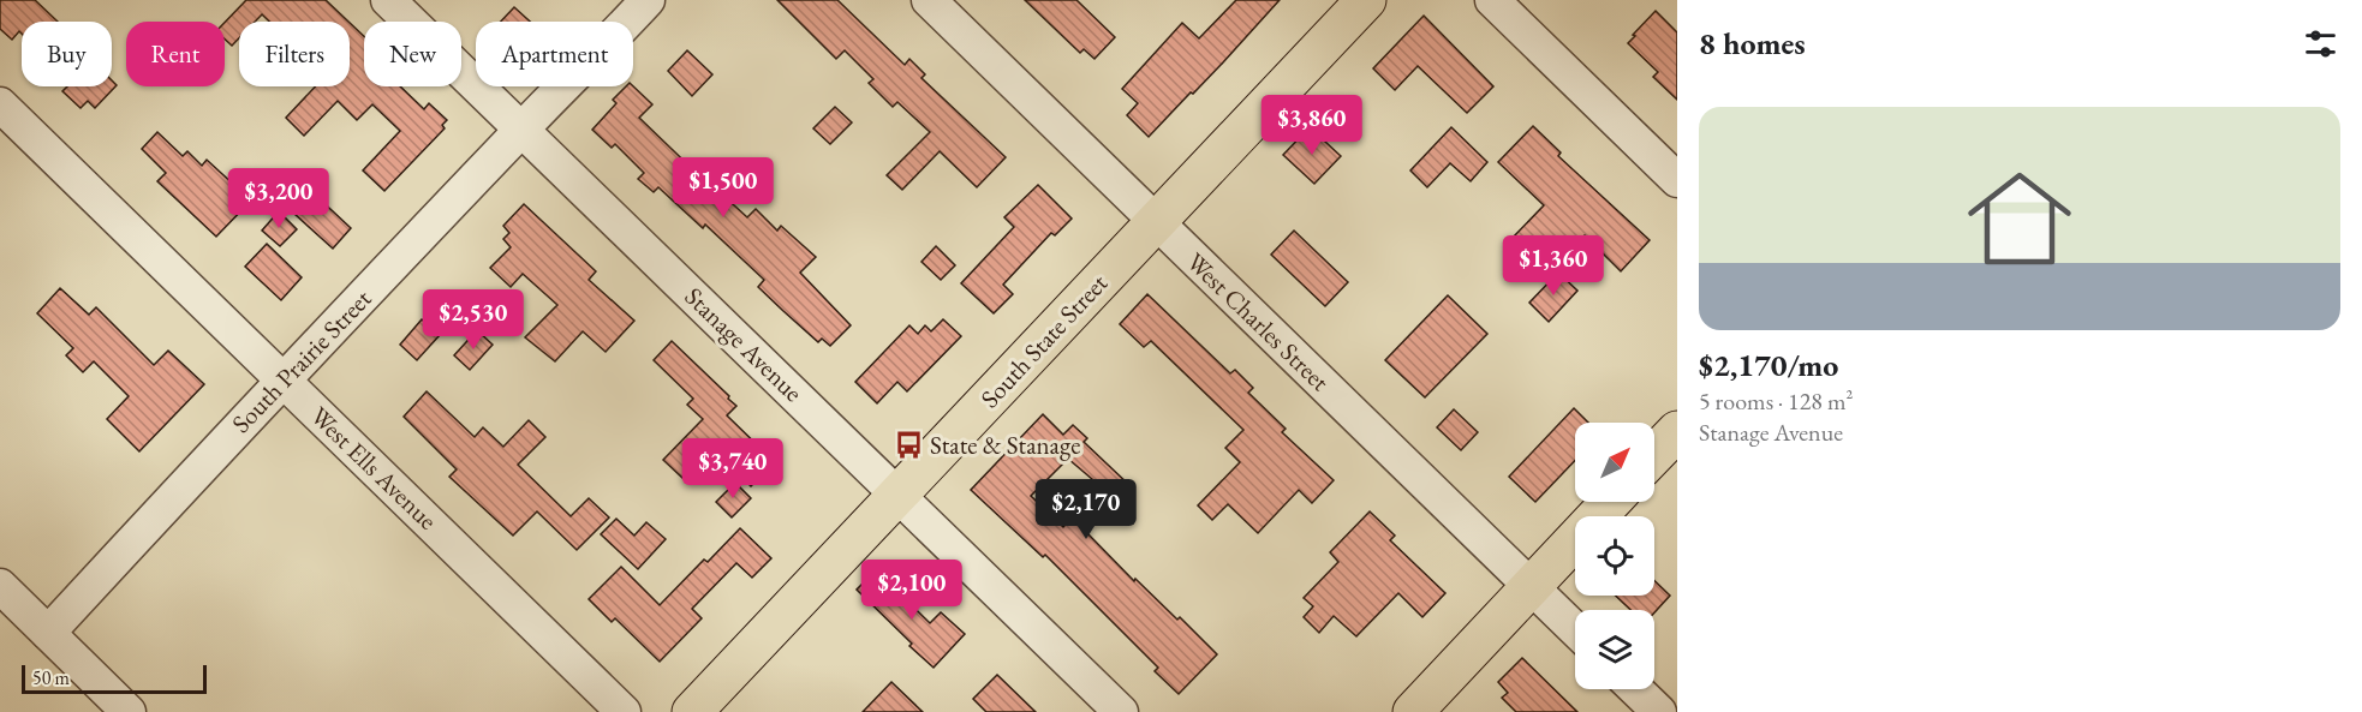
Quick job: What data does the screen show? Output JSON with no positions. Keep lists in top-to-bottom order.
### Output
{
  "streets": {
    "main road": ["South State Street"],
    "street": [
      "West Charles Street",
      "Stanage Avenue",
      "South Prairie Street",
      "West Ells Avenue"
    ]
  },
  "crossings": [
    ["West Charles Street", "South State Street"],
    ["South State Street", "Stanage Avenue"],
    ["Stanage Avenue", "South Prairie Street"],
    ["South Prairie Street", "West Ells Avenue"]
  ],
  "places": {
    "bus stop": ["State & Stanage"]
  },
  "scale_bar": "50 m",
  "north": "top right",
  "page": {
    "heading": "8 homes",
    "chip": [
      "Buy",
      "Rent",
      "Filters",
      "New",
      "Apartment"
    ],
    "list": [
      {
        "name": "$2,170/mo",
        "note": "5 rooms · 128 m² · Stanage Avenue"
      }
    ],
    "price": [
      "$3,860",
      "$1,500",
      "$3,200",
      "$1,360",
      "$2,530",
      "$3,740",
      "$2,170",
      "$2,100"
    ],
    "scale": "50 m"
  }
}
